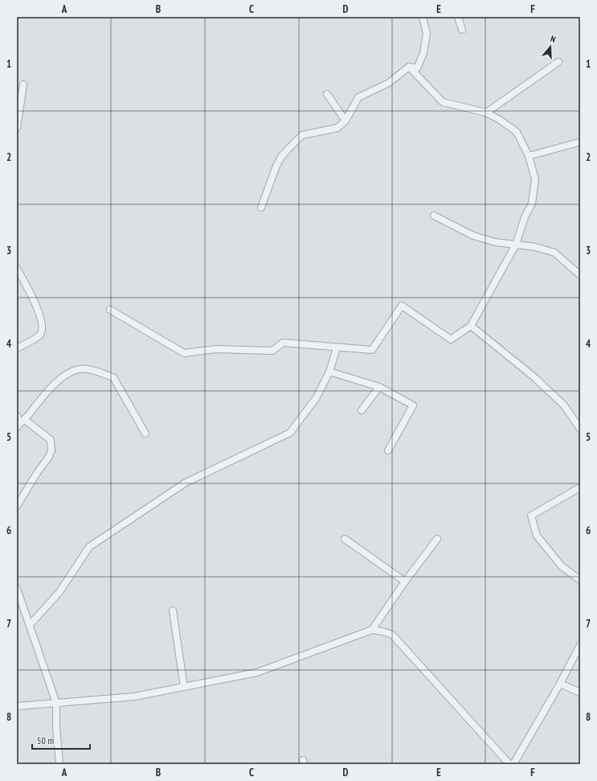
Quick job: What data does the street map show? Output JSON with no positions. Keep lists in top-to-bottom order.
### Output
{
  "scale_bar": "50 m",
  "north": "top",
  "grid": {
    "columns": [
      "A",
      "B",
      "C",
      "D",
      "E",
      "F"
    ],
    "rows": [
      "1",
      "2",
      "3",
      "4",
      "5",
      "6",
      "7",
      "8"
    ]
  }
}
